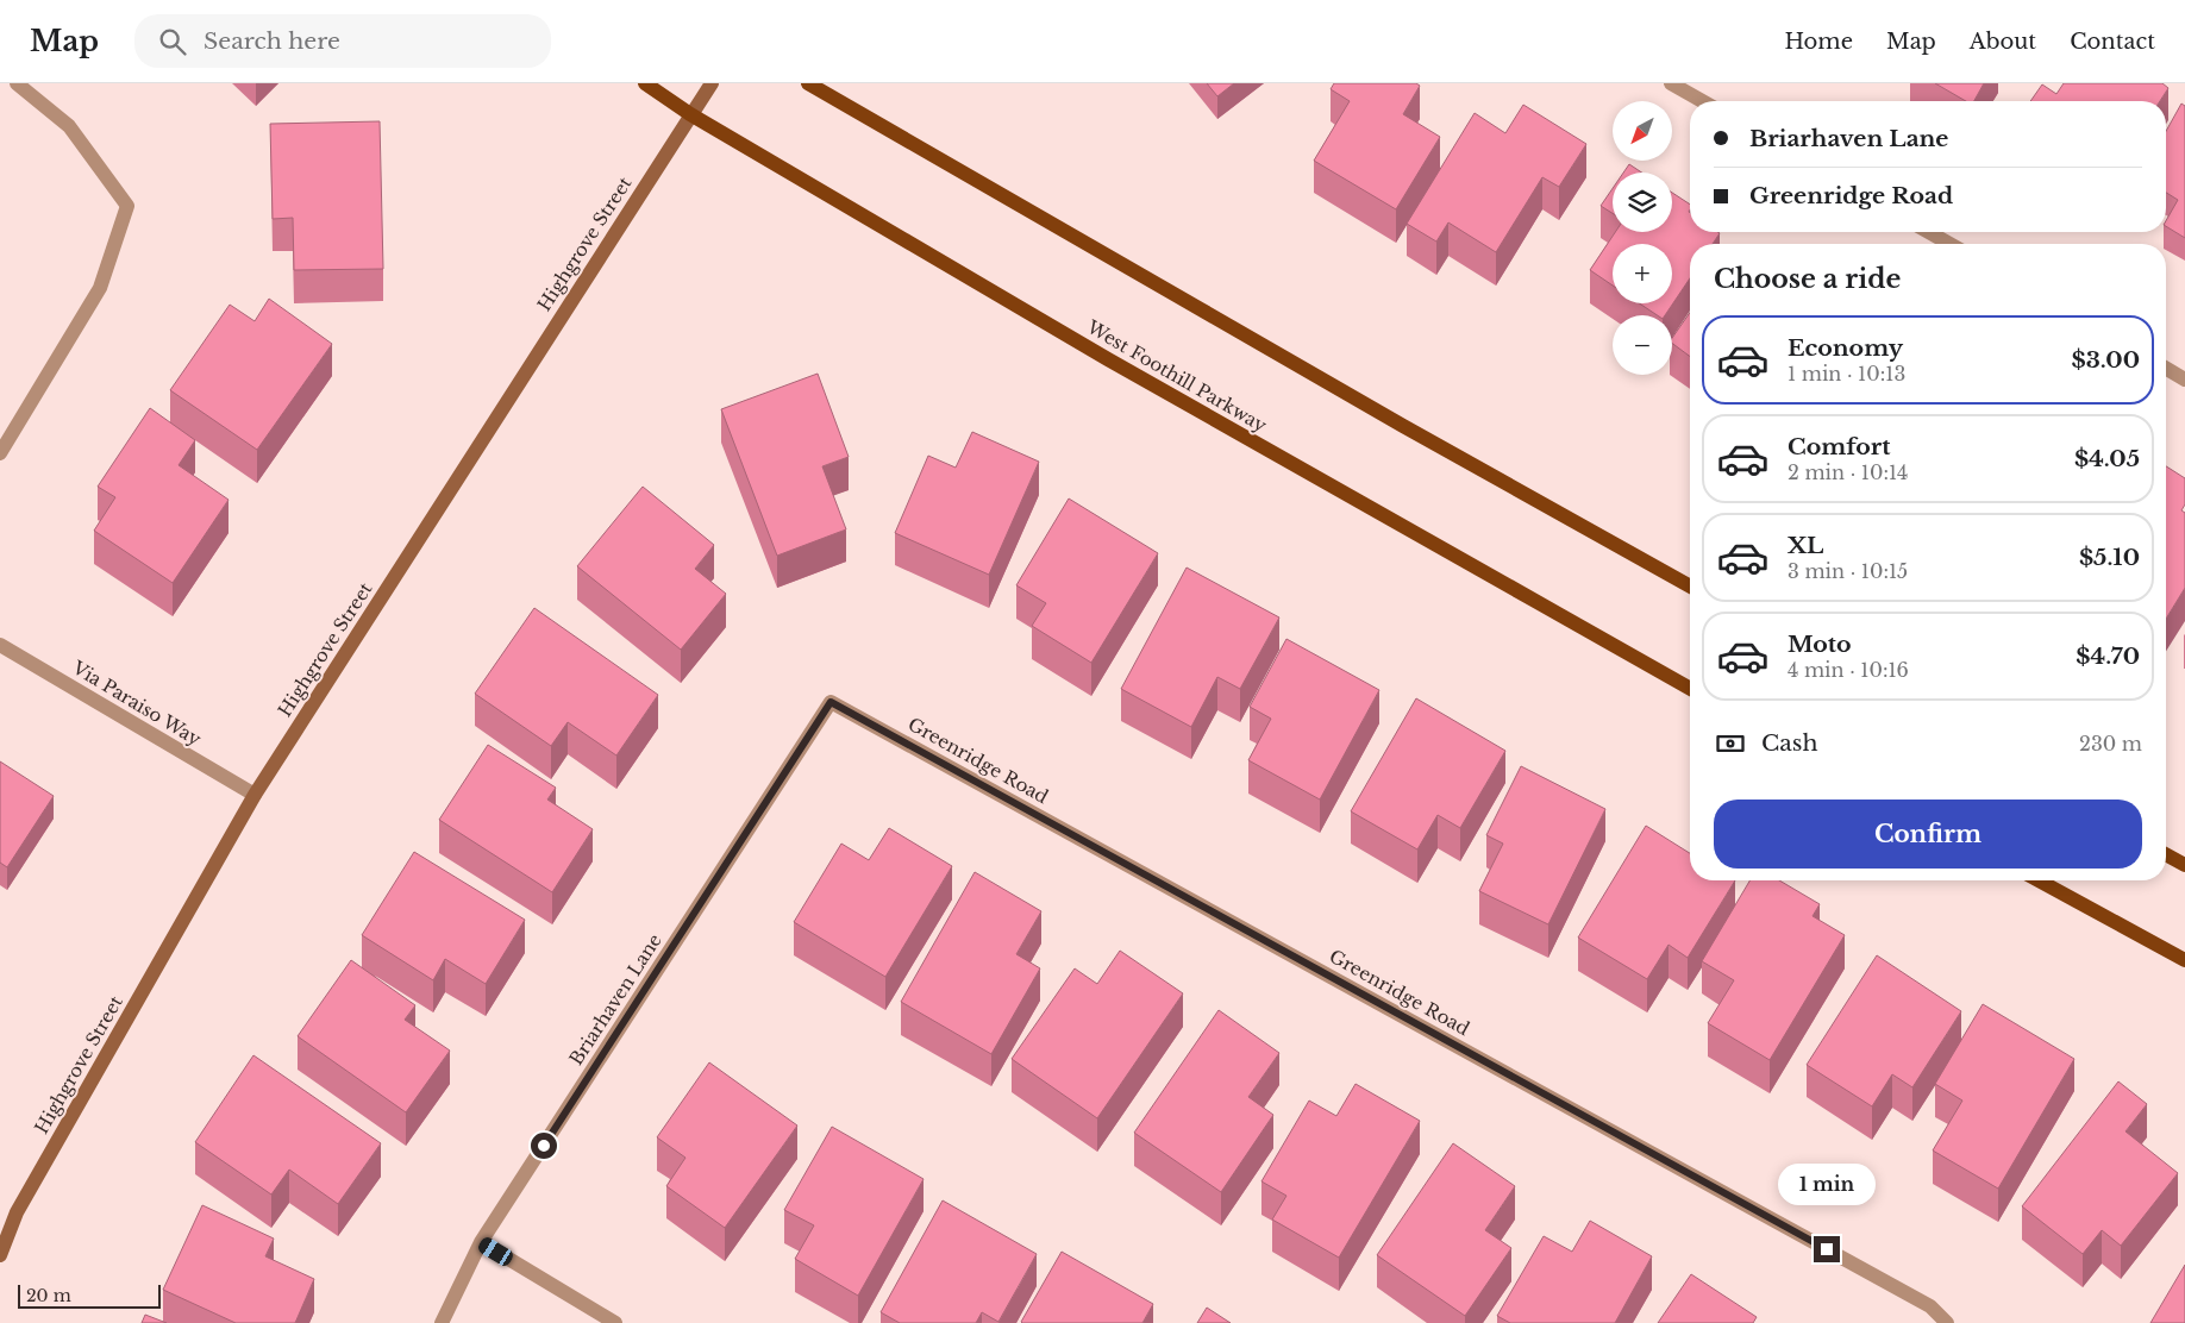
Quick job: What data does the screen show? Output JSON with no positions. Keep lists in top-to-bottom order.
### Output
{
  "streets": {
    "main road": ["West Foothill Parkway"],
    "street": [
      "Highgrove Street",
      "Via Paraiso Way",
      "Greenridge Road",
      "Briarhaven Lane"
    ]
  },
  "crossings": [
    ["Highgrove Street", "West Foothill Parkway"],
    ["Highgrove Street", "Via Paraiso Way"],
    ["Greenridge Road", "Briarhaven Lane"]
  ],
  "scale_bar": "20 m",
  "north": "bottom left",
  "page": {
    "header": "Map",
    "search": "Search here",
    "nav": [
      "Home",
      "Map",
      "About",
      "Contact"
    ],
    "map_buttons": ["+", "−"],
    "banner": ["Briarhaven Lane", "Greenridge Road"],
    "heading": "Choose a ride",
    "list": [
      {
        "name": "Economy",
        "note": "1 min · 10:13",
        "value": "$3.00"
      },
      {
        "name": "Comfort",
        "note": "2 min · 10:14",
        "value": "$4.05"
      },
      {
        "name": "XL",
        "note": "3 min · 10:15",
        "value": "$5.10"
      },
      {
        "name": "Moto",
        "note": "4 min · 10:16",
        "value": "$4.70"
      }
    ],
    "pay": ["Cash", "230 m"],
    "buttons": "Confirm",
    "bubble": "1 min",
    "scale": "20 m"
  }
}
